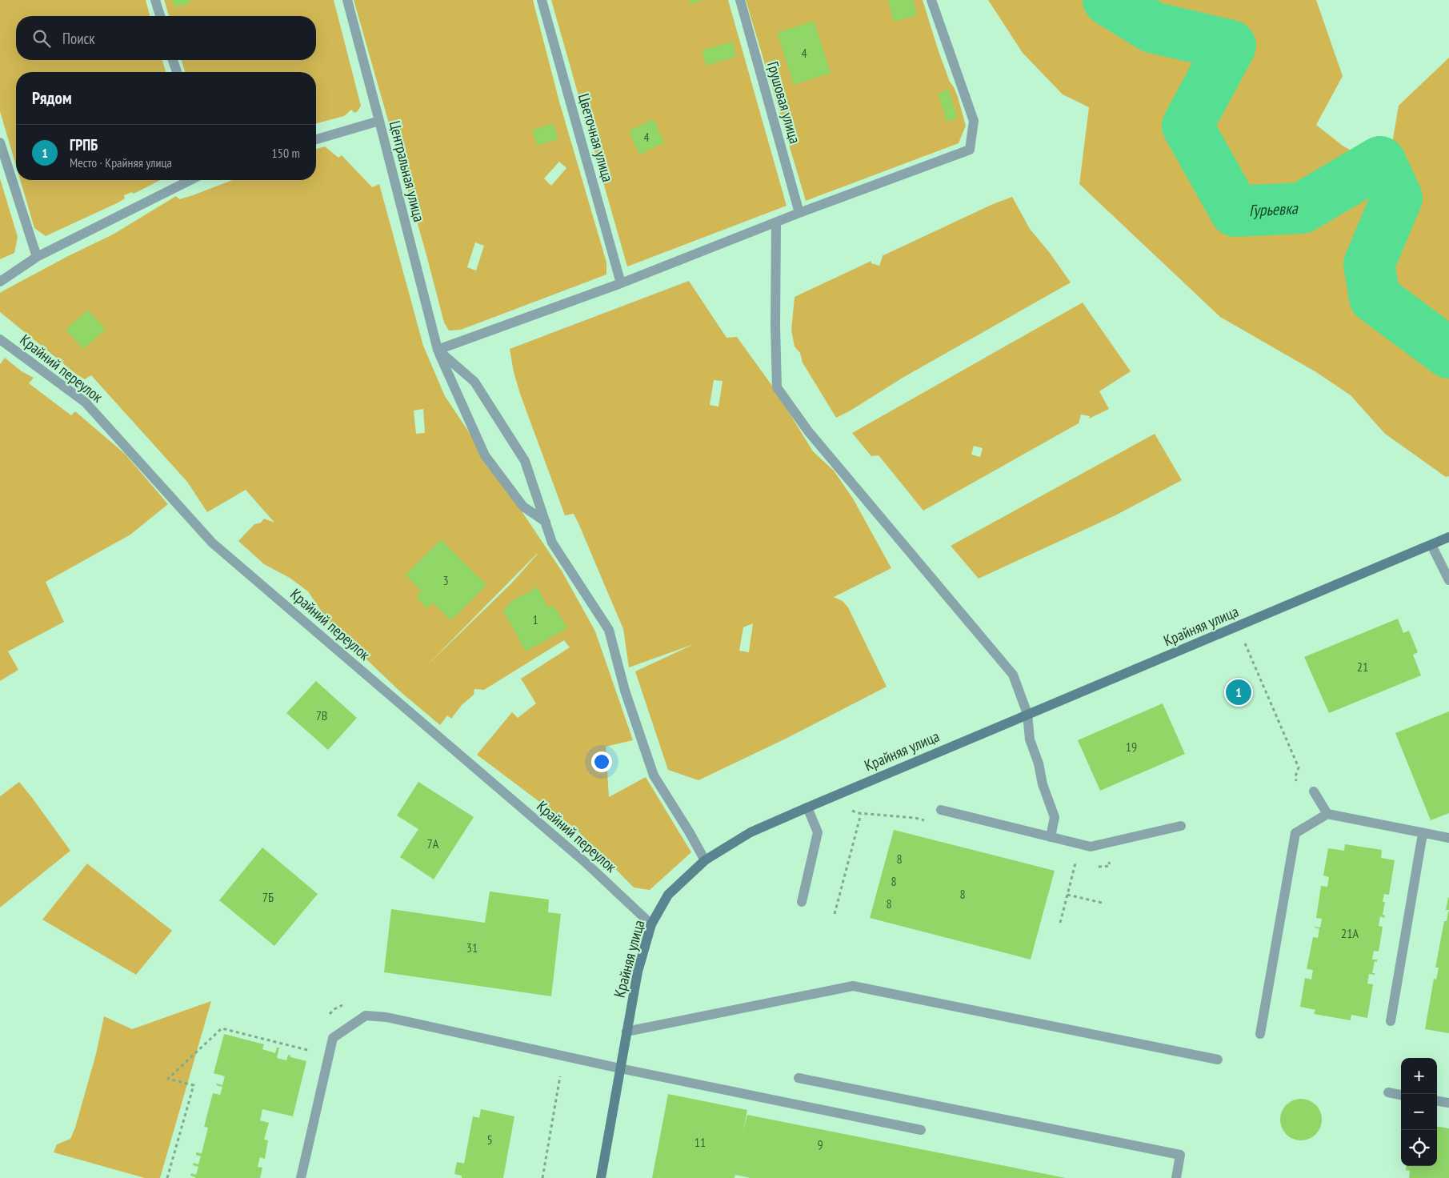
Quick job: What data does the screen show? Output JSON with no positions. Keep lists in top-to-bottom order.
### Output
{
  "streets": {
    "main road": ["Крайняя улица"],
    "street": [
      "Грушовая улица",
      "Цветочная улица",
      "Центральная улица",
      "Крайний переулок"
    ]
  },
  "crossings": [
    ["Крайний переулок", "Крайняя улица"]
  ],
  "water": ["Гурьевка"],
  "house_numbers": [
    "4",
    "4",
    "3",
    "1",
    "21",
    "7В",
    "19",
    "7А",
    "8",
    "8",
    "8",
    "7Б",
    "8",
    "21А",
    "31",
    "5",
    "11",
    "9"
  ],
  "page": {
    "search": "Поиск",
    "heading": "Рядом",
    "list": [
      {
        "mark": "1",
        "name": "ГРПБ",
        "note": "Место · Крайняя улица",
        "value": "150 m"
      }
    ],
    "pins": "1",
    "map_buttons": ["+", "−"]
  }
}
